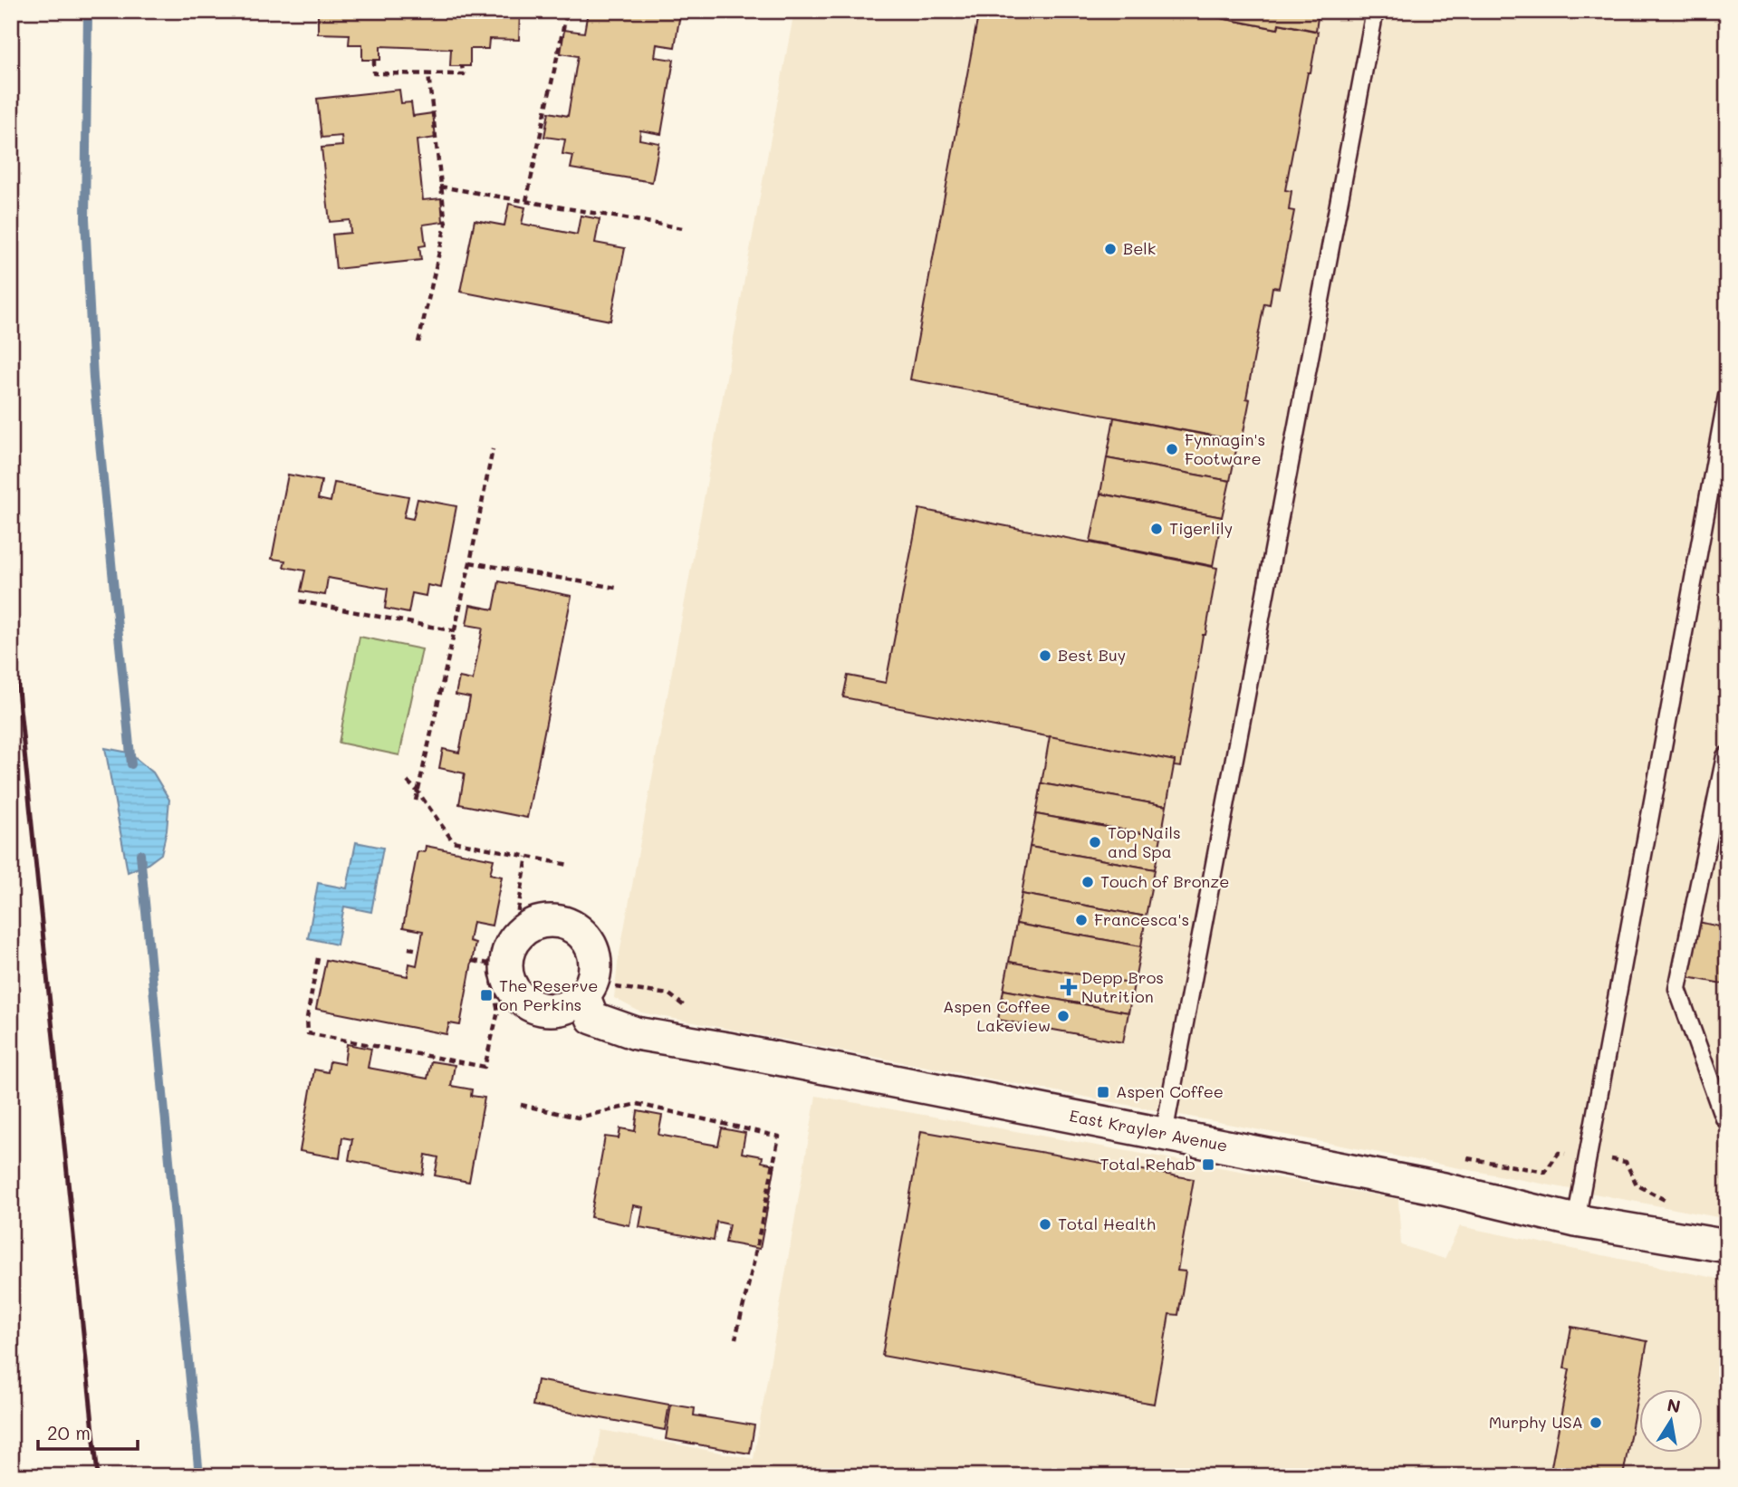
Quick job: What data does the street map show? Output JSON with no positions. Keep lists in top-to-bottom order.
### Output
{
  "streets": {
    "street": ["East Krayler Avenue"]
  },
  "places": {
    "other": [
      "Belk",
      "Fynnagin's Footware",
      "Tigerlily",
      "Best Buy",
      "Top Nails and Spa",
      "Touch of Bronze",
      "Francesca's",
      "Aspen Coffee Lakeview",
      "Total Health",
      "Murphy USA"
    ],
    "health": ["Depp Bros Nutrition"],
    "transit": ["The Reserve on Perkins", "Aspen Coffee", "Total Rehab"]
  },
  "scale_bar": "20 m",
  "north": "top"
}
